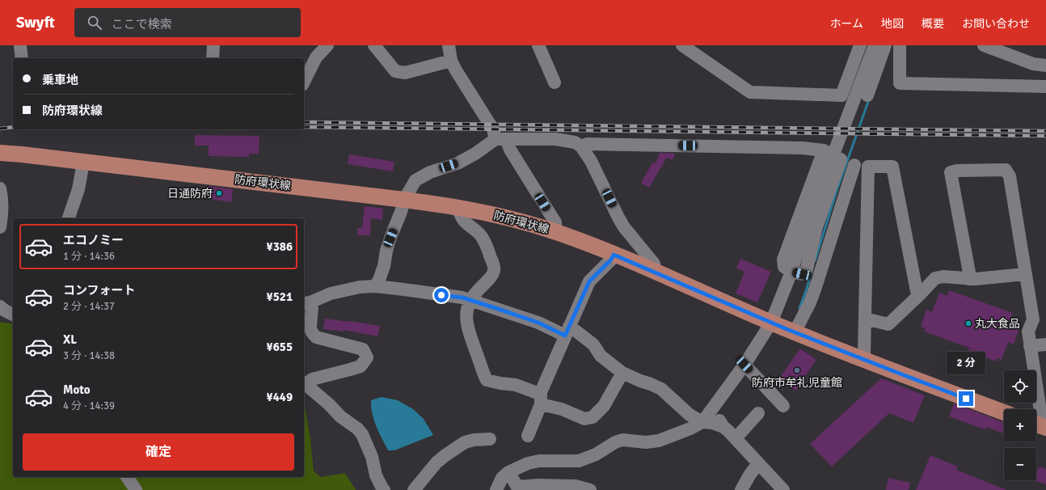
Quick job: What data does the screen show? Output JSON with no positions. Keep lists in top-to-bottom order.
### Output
{
  "streets": {
    "main road": ["防府環状線"]
  },
  "places": ["日通防府", "丸大食品", "防府市牟礼児童館"],
  "page": {
    "header": "Swyft",
    "search": "ここで検索",
    "nav": [
      "ホーム",
      "地図",
      "概要",
      "お問い合わせ"
    ],
    "banner": ["乗車地", "防府環状線"],
    "list": [
      {
        "name": "エコノミー",
        "note": "1 分 · 14:36",
        "value": "¥386"
      },
      {
        "name": "コンフォート",
        "note": "2 分 · 14:37",
        "value": "¥521"
      },
      {
        "name": "XL",
        "note": "3 分 · 14:38",
        "value": "¥655"
      },
      {
        "name": "Moto",
        "note": "4 分 · 14:39",
        "value": "¥449"
      }
    ],
    "bubble": "2 分",
    "map_buttons": ["+", "−"],
    "buttons": "確定"
  }
}
